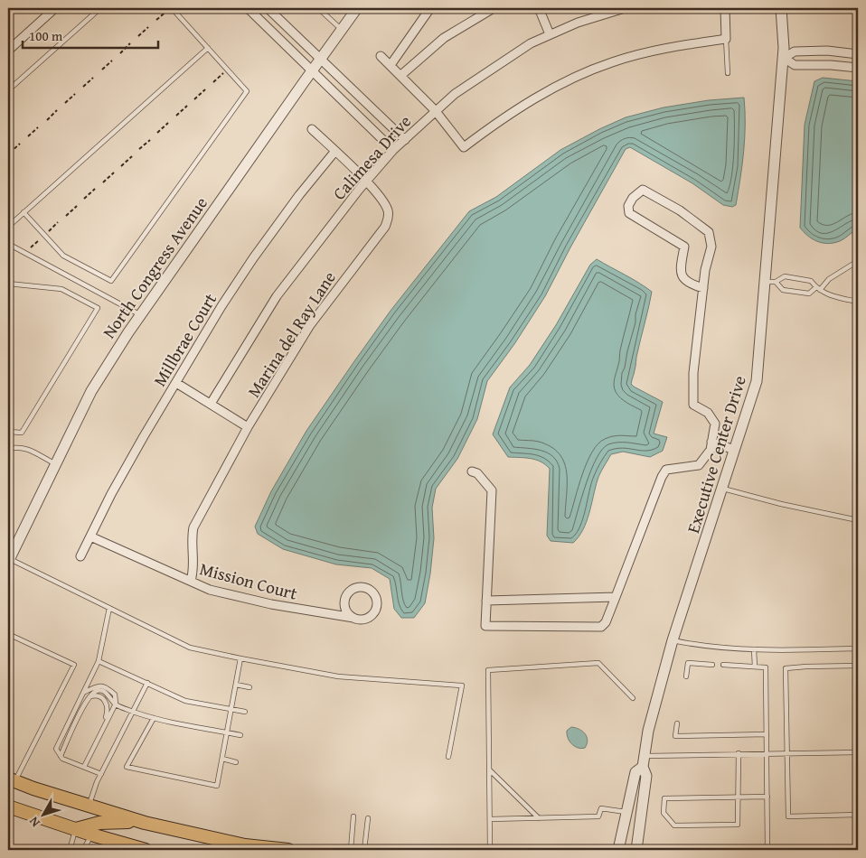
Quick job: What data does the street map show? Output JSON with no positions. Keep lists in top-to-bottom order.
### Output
{
  "streets": {
    "street": [
      "Calimesa Drive",
      "North Congress Avenue",
      "Marina del Ray Lane",
      "Millbrae Court",
      "Executive Center Drive",
      "Mission Court"
    ]
  },
  "crossings": [
    ["Calimesa Drive", "Marina del Ray Lane"],
    ["Marina del Ray Lane", "Millbrae Court"],
    ["Marina del Ray Lane", "Mission Court"],
    ["Millbrae Court", "Mission Court"]
  ],
  "scale_bar": "100 m",
  "north": "bottom left"
}
